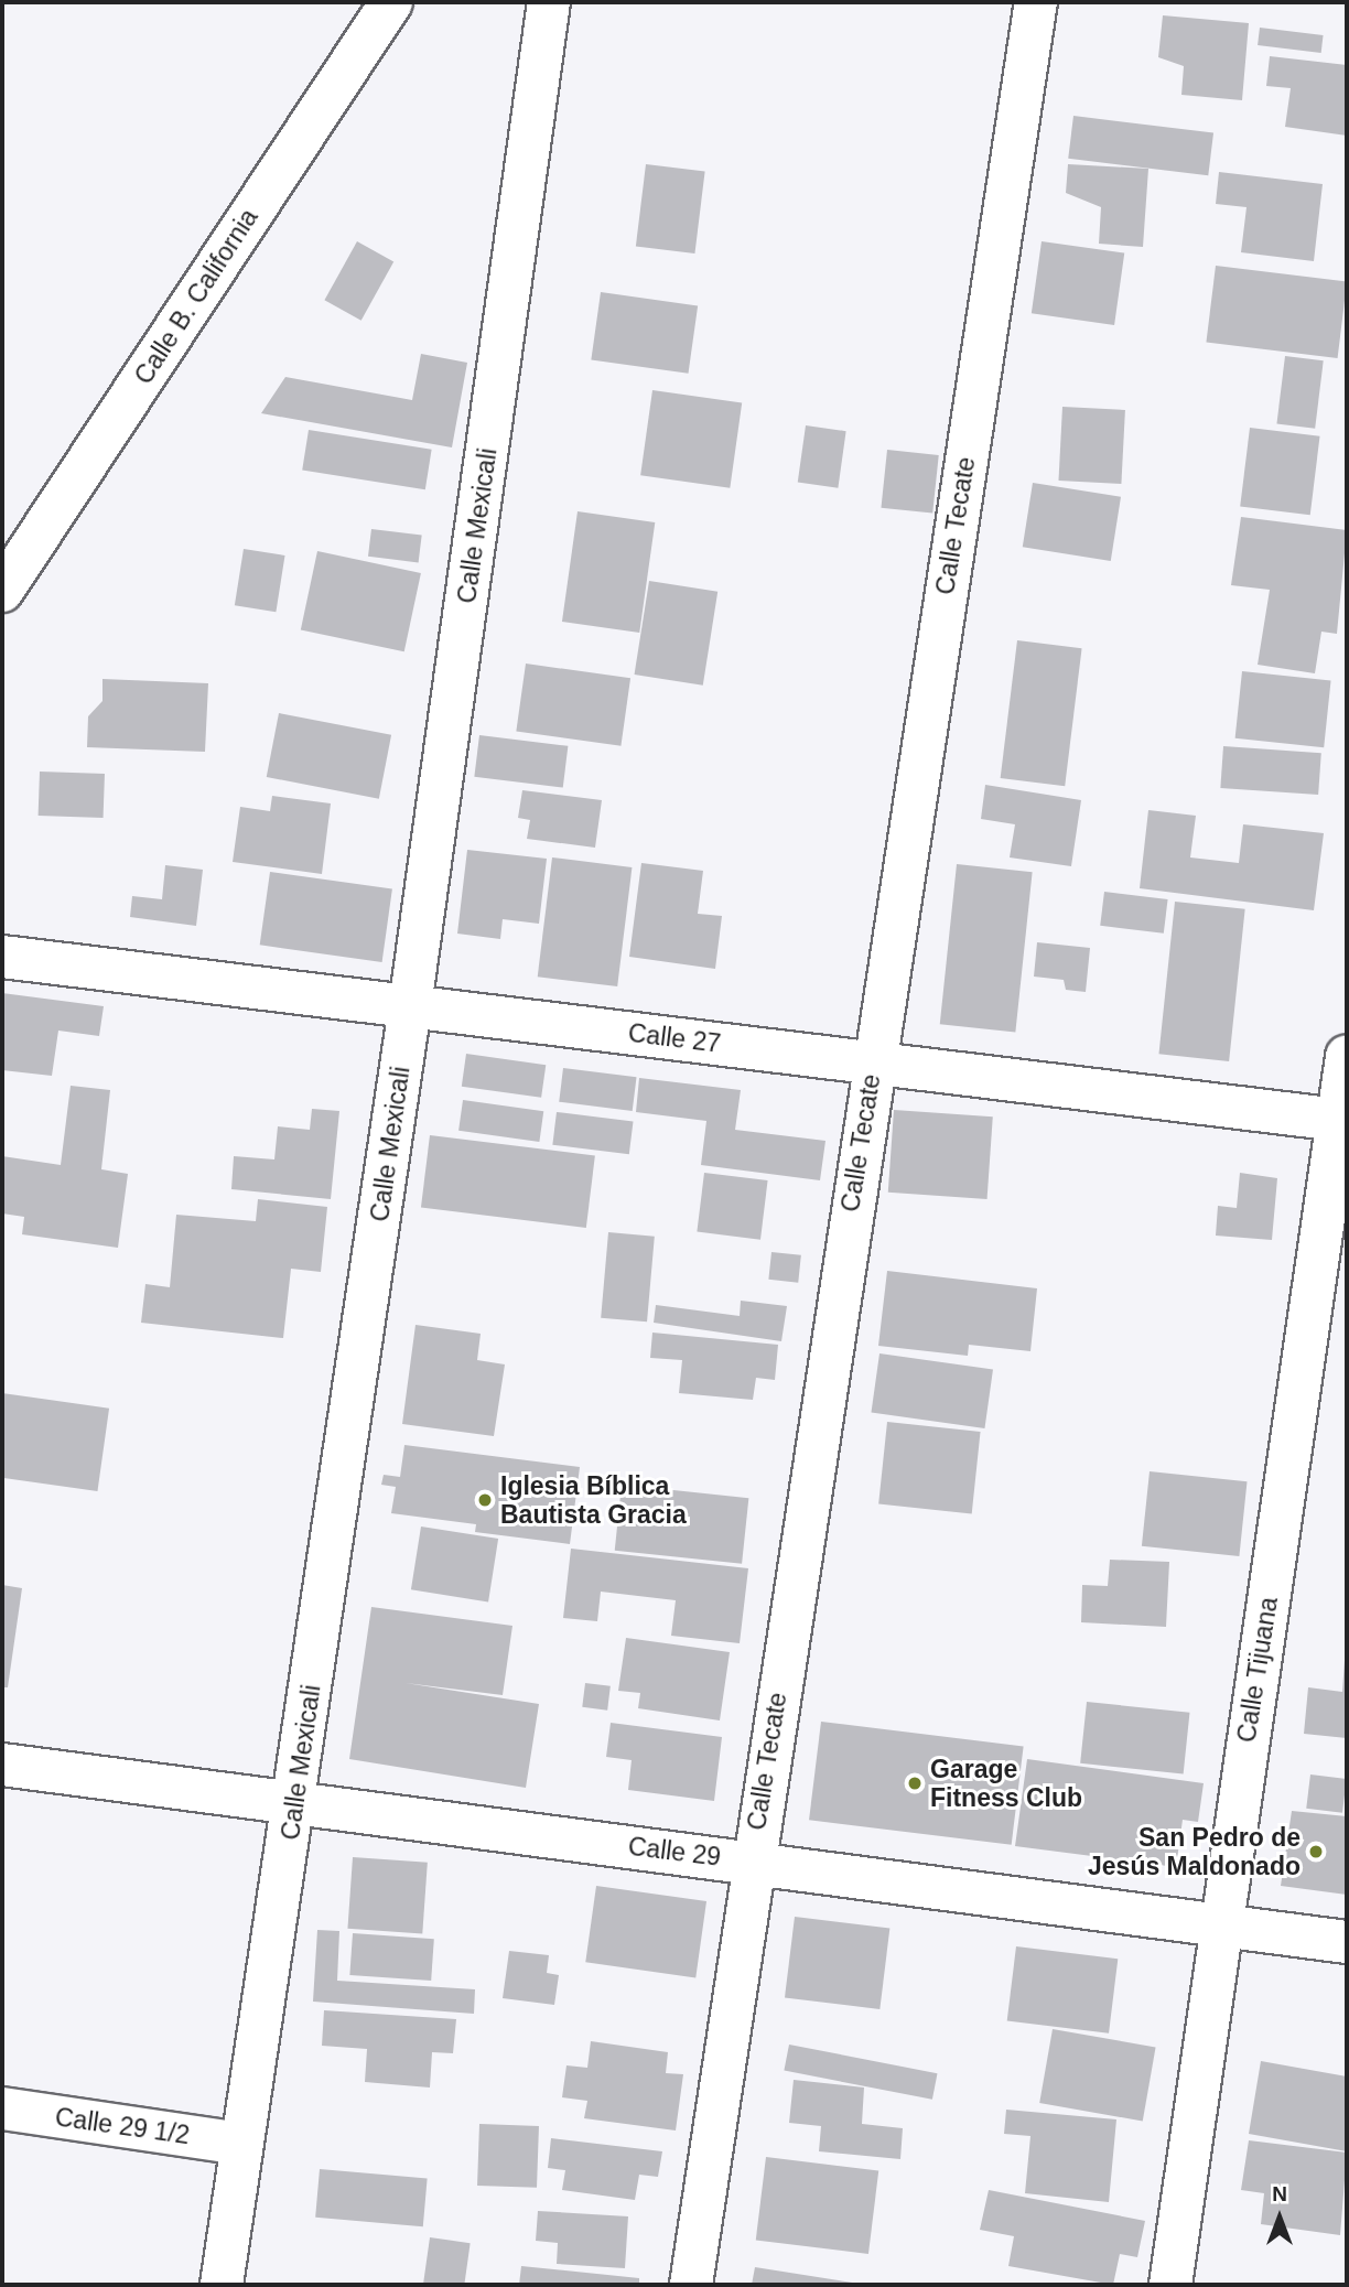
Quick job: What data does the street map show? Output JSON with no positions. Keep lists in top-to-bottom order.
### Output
{
  "streets": {
    "street": [
      "Calle B. California",
      "Calle Mexicali",
      "Calle Tecate",
      "Calle 27",
      "Calle Tijuana",
      "Calle 29",
      "Calle 29 1/2"
    ]
  },
  "crossings": [
    ["Calle Mexicali", "Calle 27"],
    ["Calle Mexicali", "Calle 29"],
    ["Calle Mexicali", "Calle 29 1/2"],
    ["Calle Tecate", "Calle 27"],
    ["Calle Tecate", "Calle 29"],
    ["Calle 27", "Calle Tijuana"],
    ["Calle Tijuana", "Calle 29"]
  ],
  "places": ["Iglesia Bíblica Bautista Gracia", "Garage Fitness Club", "San Pedro de Jesús Maldonado"],
  "north": "top"
}
